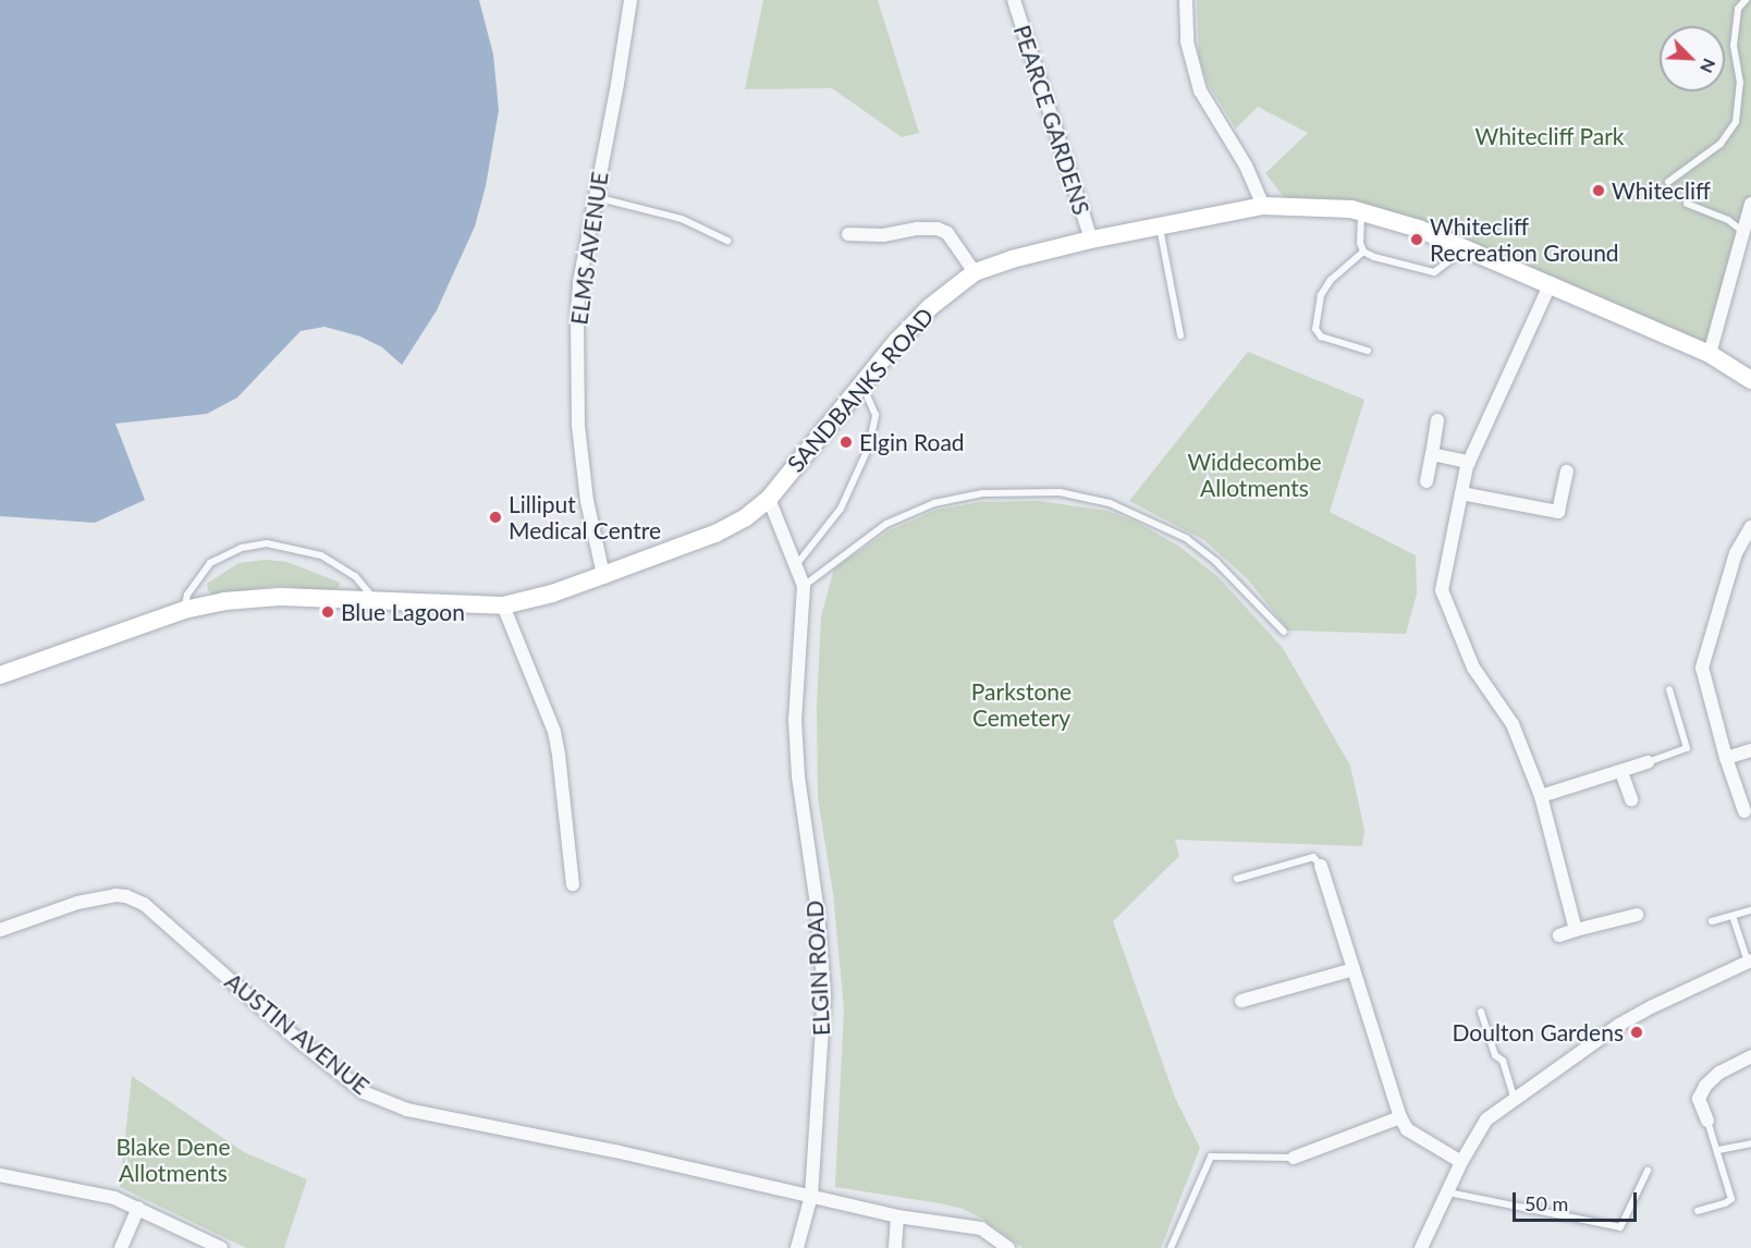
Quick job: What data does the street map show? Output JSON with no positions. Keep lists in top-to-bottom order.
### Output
{
  "streets": {
    "main road": ["SANDBANKS ROAD"],
    "street": [
      "PEARCE GARDENS",
      "ELMS AVENUE",
      "ELGIN ROAD",
      "AUSTIN AVENUE"
    ]
  },
  "crossings": [
    ["PEARCE GARDENS", "SANDBANKS ROAD"],
    ["ELMS AVENUE", "SANDBANKS ROAD"],
    ["SANDBANKS ROAD", "ELGIN ROAD"],
    ["ELGIN ROAD", "AUSTIN AVENUE"]
  ],
  "parks": [
    "Whitecliff Park",
    "Widdecombe Allotments",
    "Parkstone Cemetery",
    "Blake Dene Allotments"
  ],
  "places": [
    "Whitecliff",
    "Whitecliff Recreation Ground",
    "Elgin Road",
    "Lilliput Medical Centre",
    "Blue Lagoon",
    "Doulton Gardens"
  ],
  "scale_bar": "50 m",
  "north": "bottom right"
}
